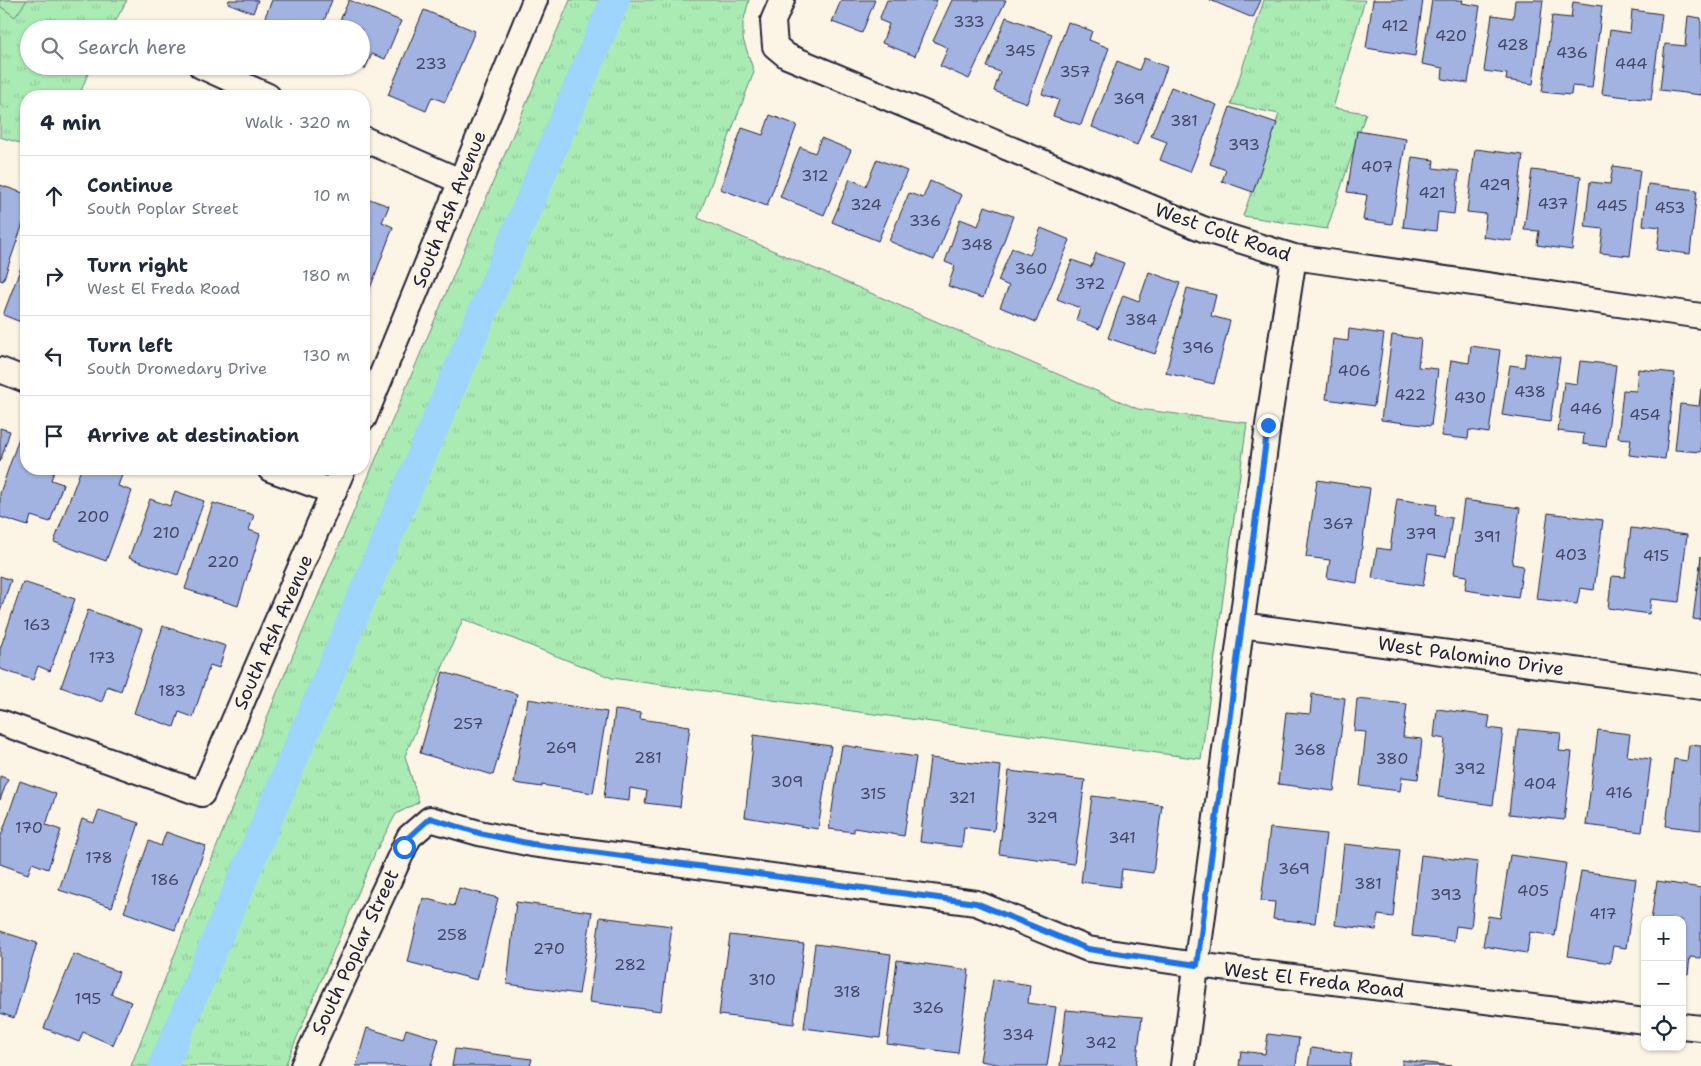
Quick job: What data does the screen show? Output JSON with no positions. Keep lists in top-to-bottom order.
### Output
{
  "streets": {
    "street": [
      "South Ash Avenue",
      "West Colt Road",
      "West Palomino Drive",
      "South Poplar Street",
      "West El Freda Road"
    ]
  },
  "crossings": [
    ["South Poplar Street", "West El Freda Road"]
  ],
  "house_numbers": [
    "333",
    "412",
    "420",
    "428",
    "345",
    "436",
    "233",
    "444",
    "357",
    "369",
    "381",
    "393",
    "407",
    "312",
    "429",
    "421",
    "437",
    "324",
    "445",
    "453",
    "336",
    "348",
    "360",
    "372",
    "384",
    "396",
    "406",
    "438",
    "422",
    "430",
    "446",
    "454",
    "200",
    "367",
    "210",
    "379",
    "391",
    "403",
    "415",
    "220",
    "163",
    "173",
    "183",
    "257",
    "269",
    "368",
    "281",
    "380",
    "392",
    "309",
    "404",
    "416",
    "315",
    "321",
    "329",
    "170",
    "341",
    "178",
    "369",
    "186",
    "381",
    "405",
    "393",
    "417",
    "258",
    "270",
    "282",
    "310",
    "318",
    "195",
    "326",
    "334",
    "342"
  ],
  "page": {
    "search": "Search here",
    "heading": ["4 min", "Walk · 320 m"],
    "list": [
      ["Continue", "South Poplar Street", "10 m"],
      ["Turn right", "West El Freda Road", "180 m"],
      ["Turn left", "South Dromedary Drive", "130 m"],
      "Arrive at destination"
    ],
    "map_buttons": ["+", "−"]
  }
}
